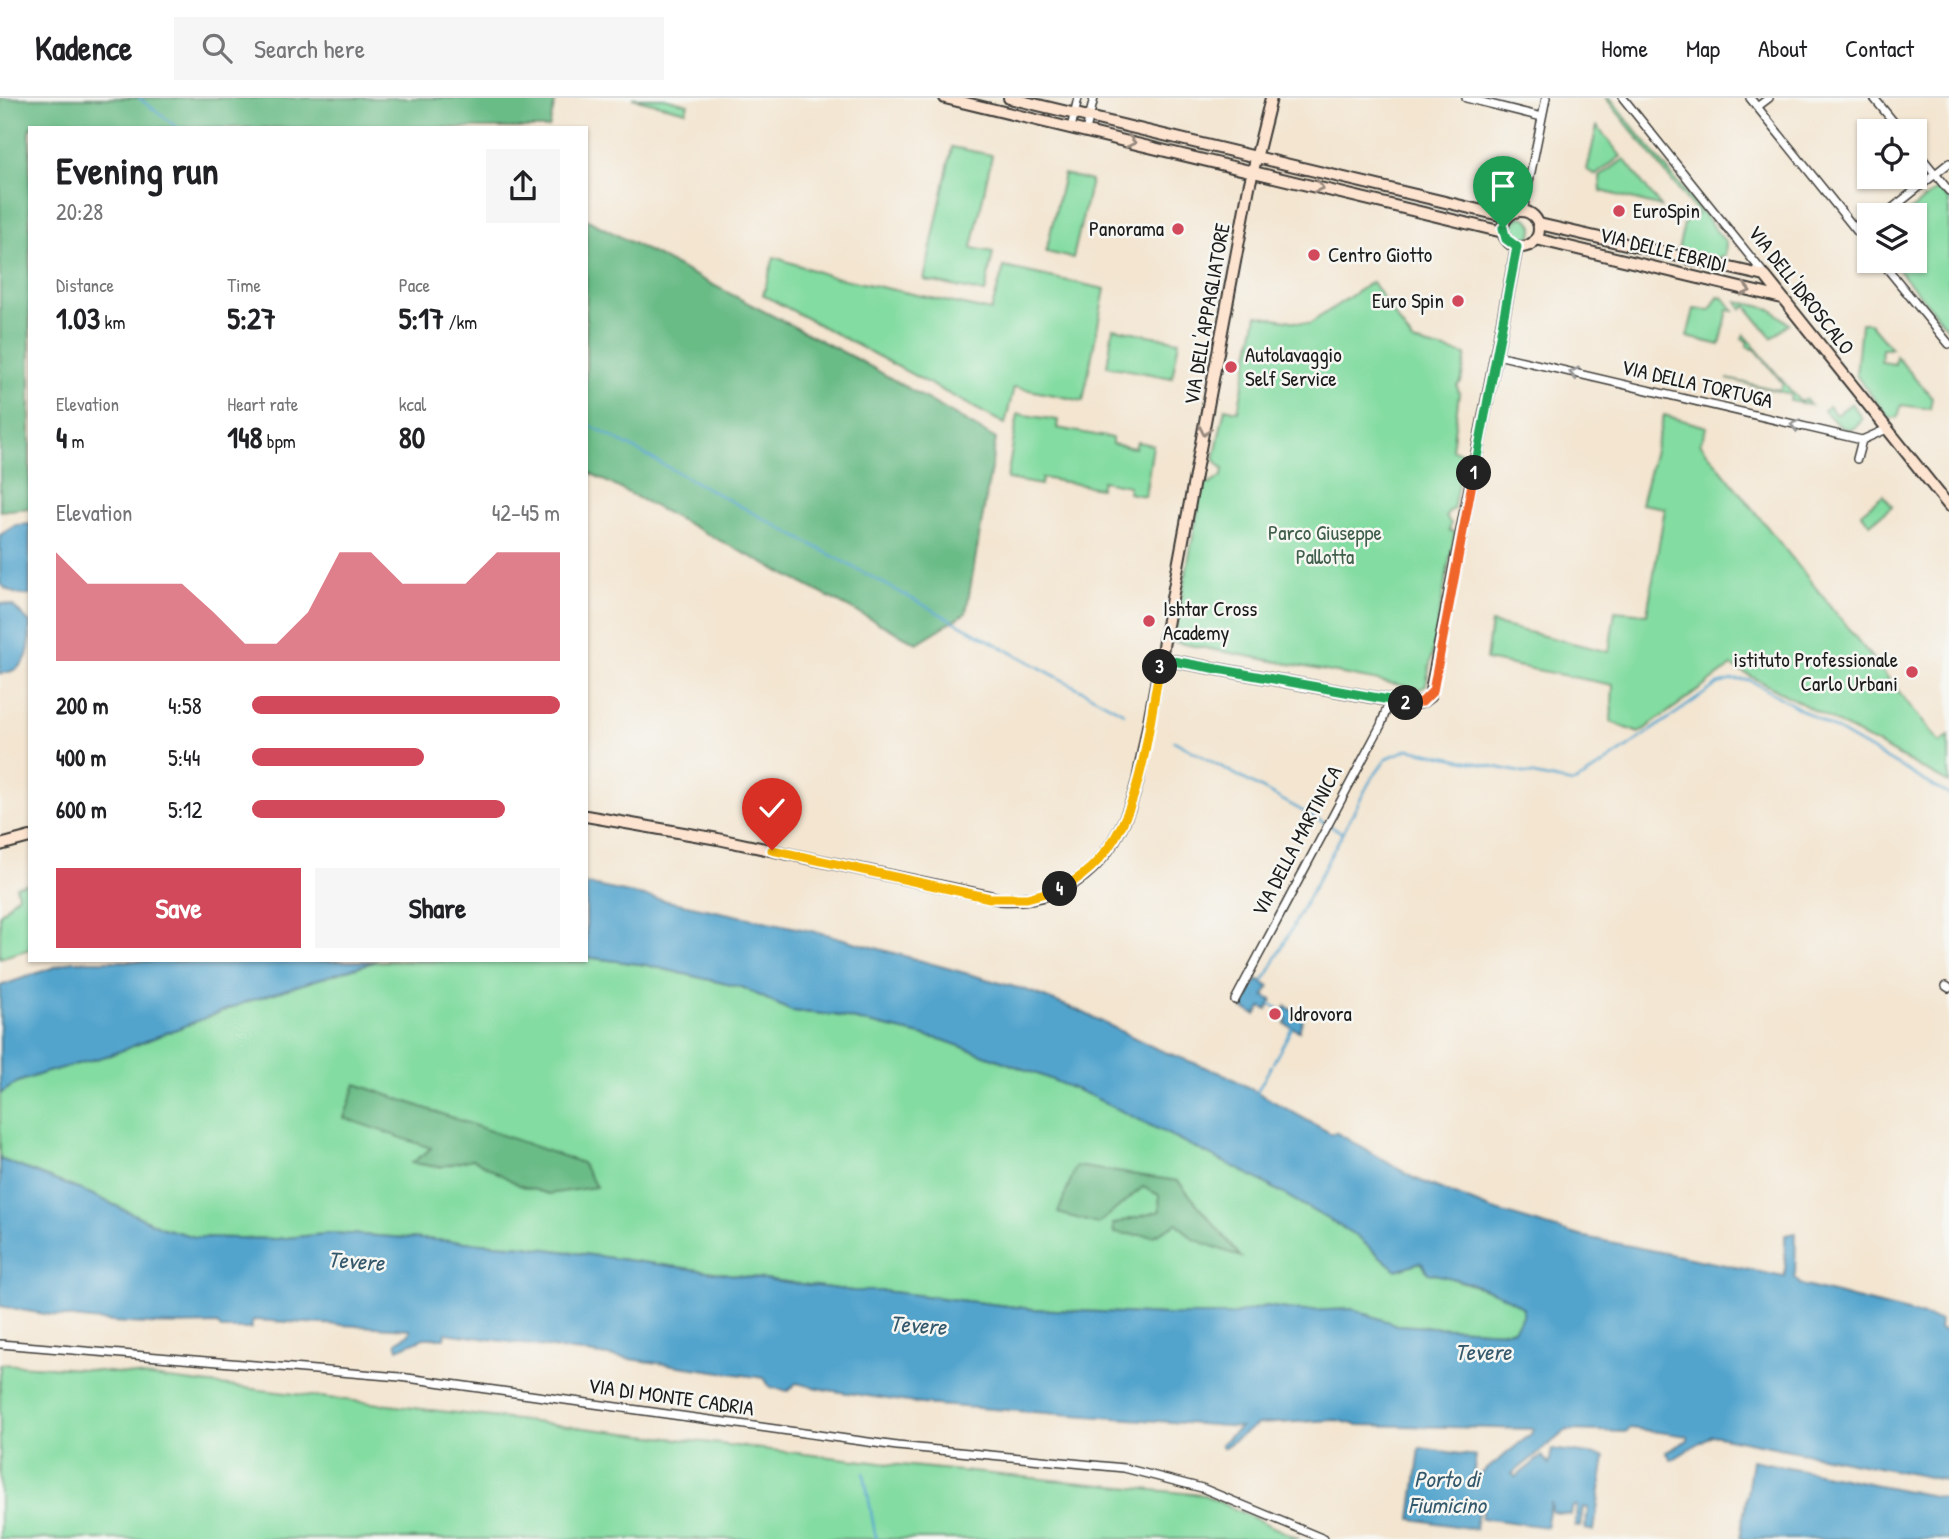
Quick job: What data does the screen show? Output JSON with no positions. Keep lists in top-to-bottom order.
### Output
{
  "streets": {
    "street": [
      "VIA DELLE EBRIDI",
      "VIA DELL'IDROSCALO",
      "VIA DELL'APPAGLIATORE",
      "VIA DELLA TORTUGA",
      "VIA DELLA MARTINICA",
      "VIA DI MONTE CADRIA"
    ]
  },
  "crossings": [
    ["VIA DELLE EBRIDI", "VIA DELL'IDROSCALO"]
  ],
  "one_way": ["VIA DELL'APPAGLIATORE", "VIA DELLA TORTUGA"],
  "water": ["Tevere", "Porto di Fiumicino"],
  "parks": ["Parco Giuseppe Pallotta"],
  "places": [
    "EuroSpin",
    "Panorama",
    "Centro Giotto",
    "Euro Spin",
    "Autolavaggio Self Service",
    "Ishtar Cross Academy",
    "istituto Professionale Carlo Urbani",
    "Idrovora"
  ],
  "page": {
    "header": "Kadence",
    "search": "Search here",
    "nav": [
      "Home",
      "Map",
      "About",
      "Contact"
    ],
    "heading": ["Evening run", "20:28"],
    "stats": [
      ["Distance", "1.03 km"],
      ["Time", "5:27"],
      ["Pace", "5:17 /km"],
      ["Elevation", "4 m"],
      ["Heart rate", "148 bpm"],
      ["kcal", "80"]
    ],
    "pins": [
      "1",
      "3",
      "2",
      "4"
    ],
    "chart": ["Elevation", "42–45 m"],
    "list": [
      {
        "name": "200 m",
        "note": "4:58"
      },
      {
        "name": "400 m",
        "note": "5:44"
      },
      {
        "name": "600 m",
        "note": "5:12"
      }
    ],
    "buttons": ["Save", "Share"]
  }
}
